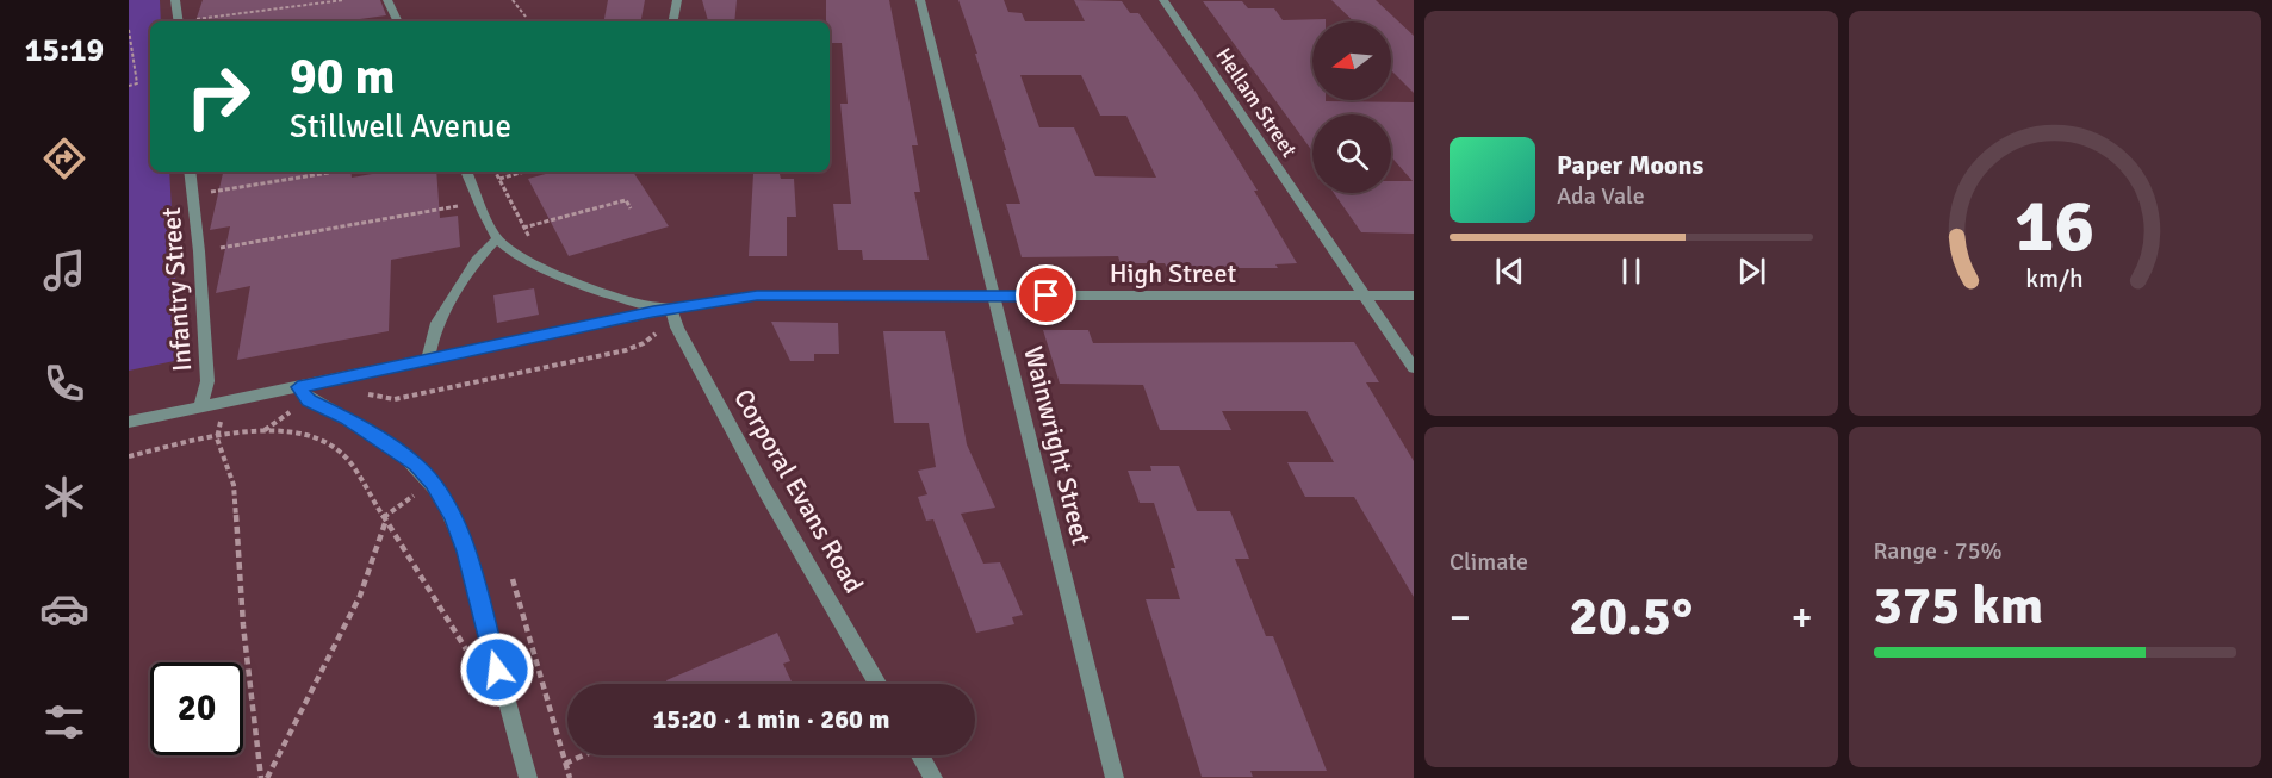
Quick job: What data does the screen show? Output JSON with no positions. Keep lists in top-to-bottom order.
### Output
{
  "streets": {
    "street": [
      "Hellam Street",
      "High Street",
      "Infantry Street",
      "Wainwright Street",
      "Corporal Evans Road"
    ]
  },
  "crossings": [
    ["Hellam Street", "High Street"],
    ["High Street", "Wainwright Street"],
    ["High Street", "Corporal Evans Road"]
  ],
  "north": "left",
  "page": {
    "tabs": "15:19",
    "turn": ["90 m", "Stillwell Avenue"],
    "song": ["Paper Moons", "Ada Vale"],
    "tile": [
      "Climate",
      ["Range · 75%", "375 km"]
    ],
    "heat": ["−", "20.5°", "+"],
    "limit": "20",
    "trip": "15:20 · 1 min · 260 m",
    "gauge": ["16", "km/h"]
  }
}
